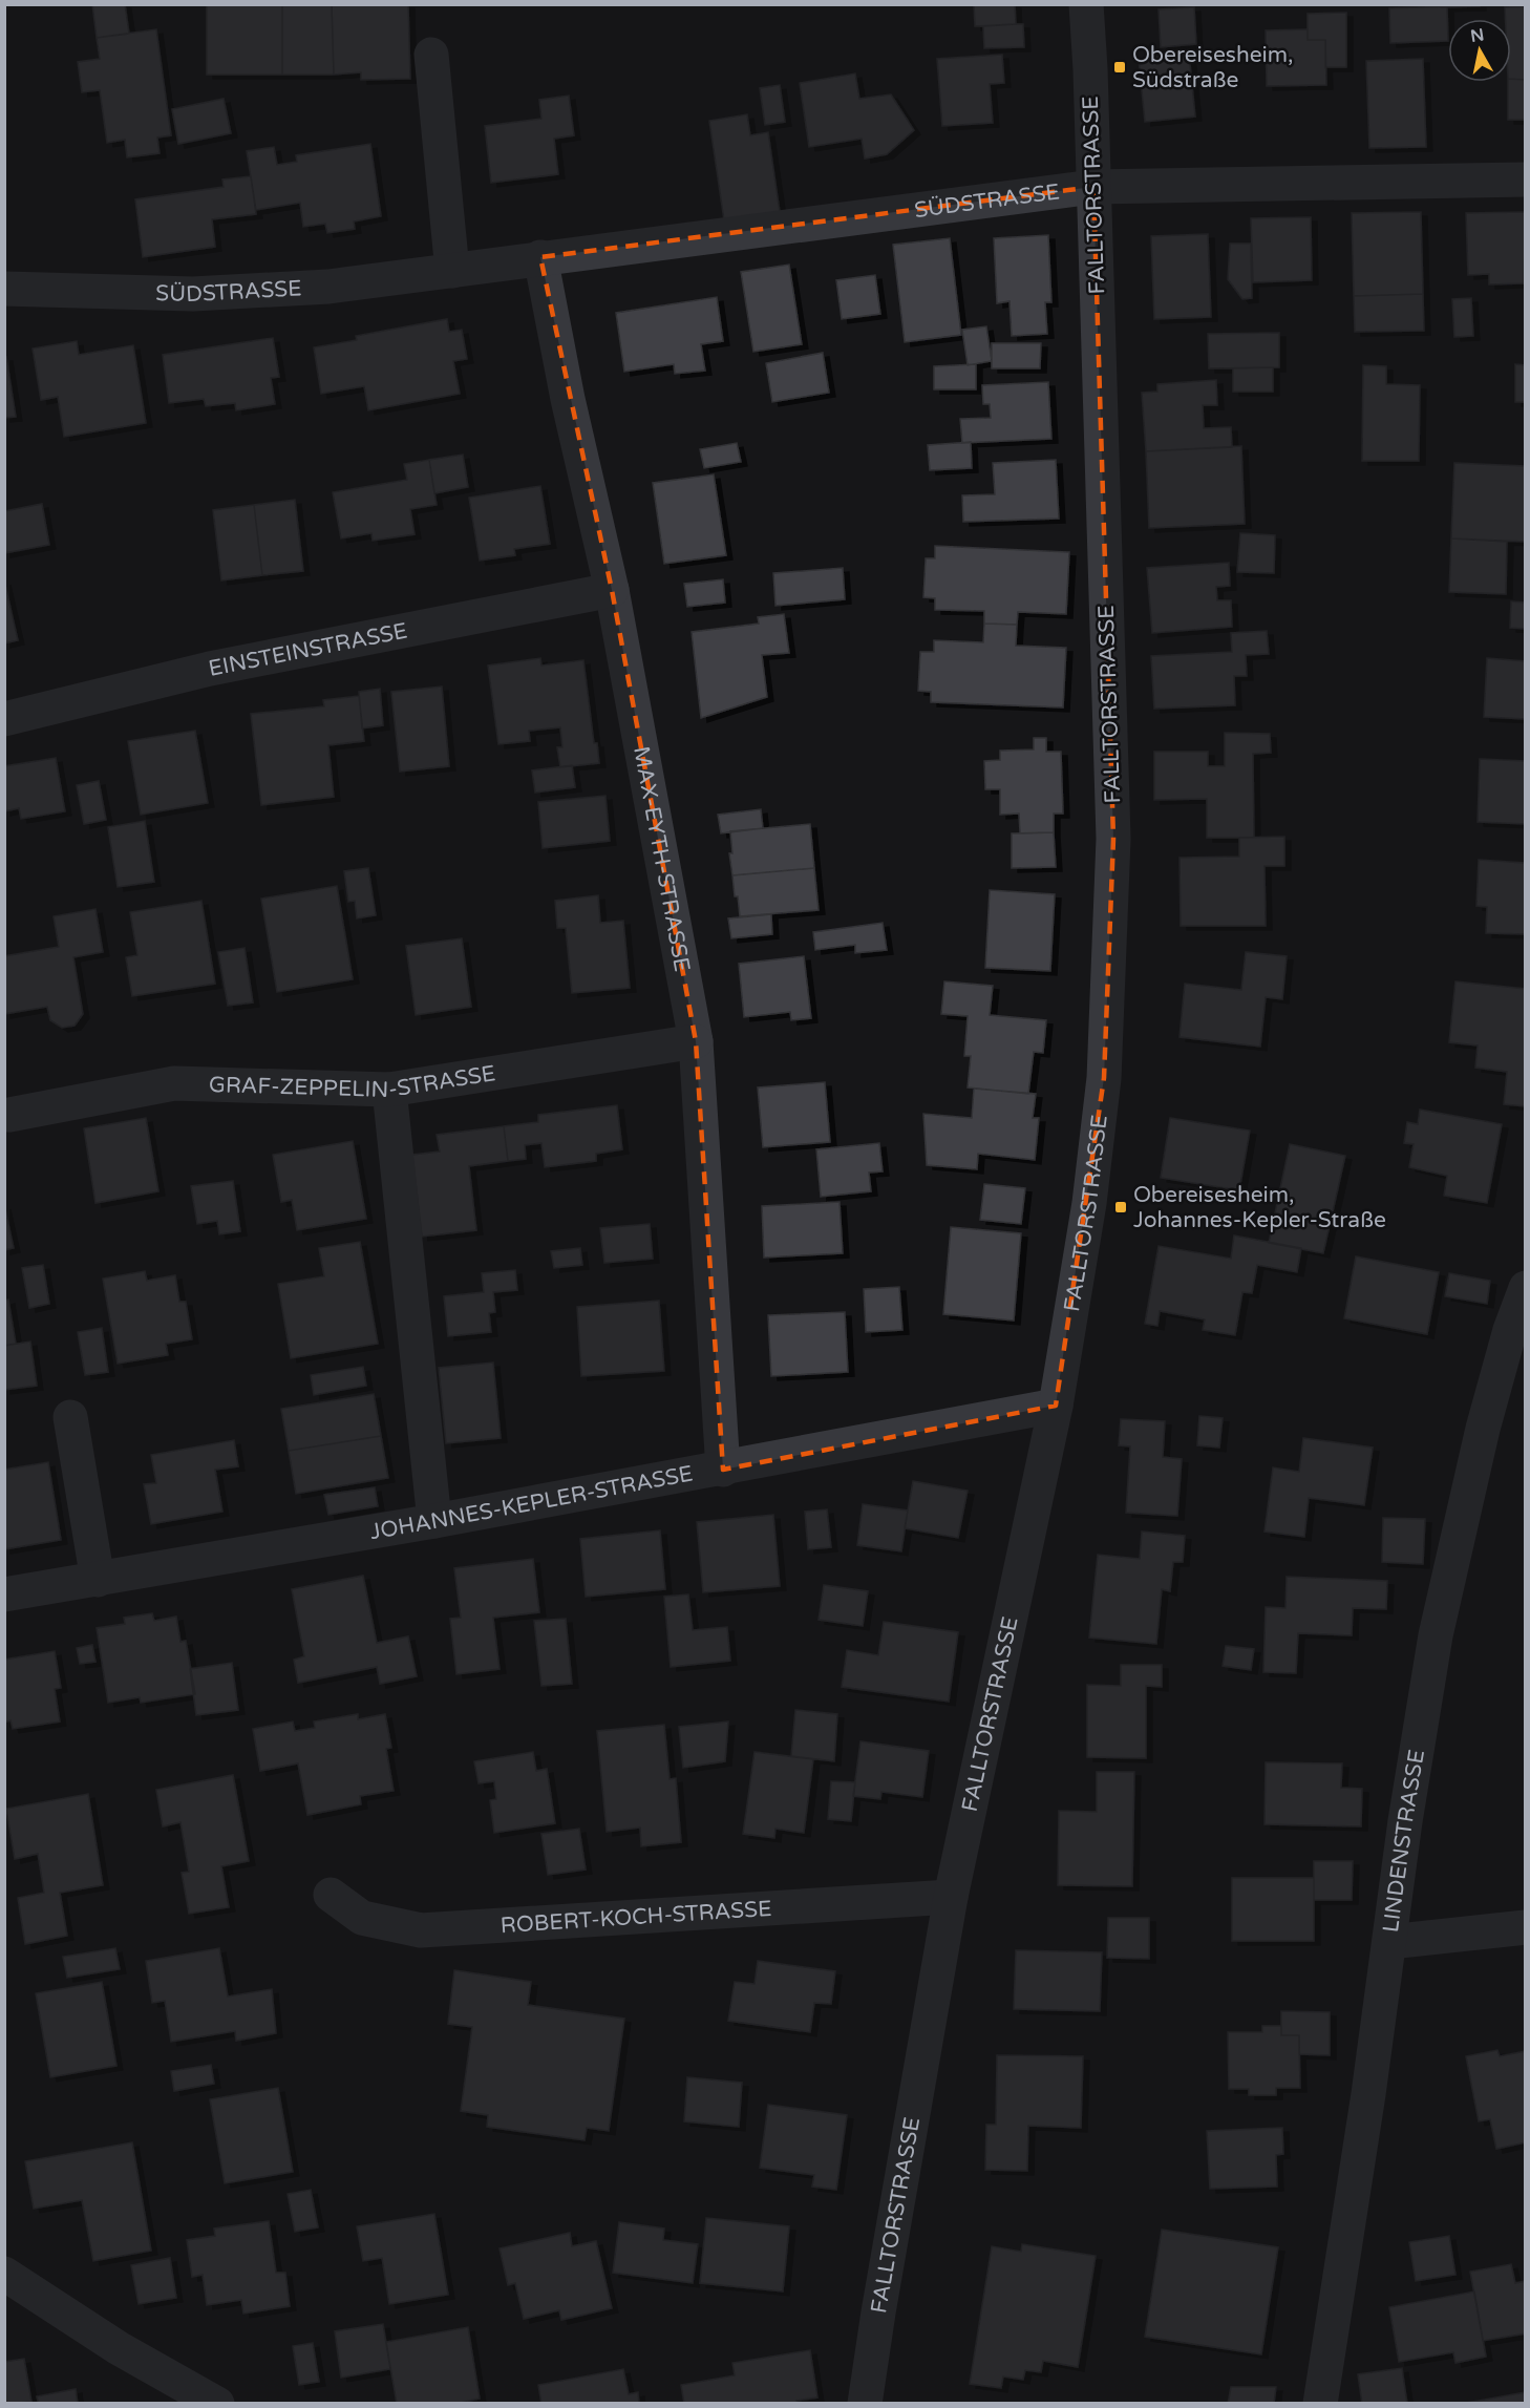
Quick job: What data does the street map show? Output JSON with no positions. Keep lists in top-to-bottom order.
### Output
{
  "streets": {
    "street": [
      "FALLTORSTRASSE",
      "SÜDSTRASSE",
      "EINSTEINSTRASSE",
      "MAX-EYTH-STRASSE",
      "GRAF-ZEPPELIN-STRASSE",
      "JOHANNES-KEPLER-STRASSE",
      "LINDENSTRASSE",
      "ROBERT-KOCH-STRASSE"
    ]
  },
  "crossings": [
    ["FALLTORSTRASSE", "SÜDSTRASSE"],
    ["FALLTORSTRASSE", "JOHANNES-KEPLER-STRASSE"],
    ["FALLTORSTRASSE", "ROBERT-KOCH-STRASSE"],
    ["SÜDSTRASSE", "MAX-EYTH-STRASSE"],
    ["EINSTEINSTRASSE", "MAX-EYTH-STRASSE"],
    ["MAX-EYTH-STRASSE", "GRAF-ZEPPELIN-STRASSE"],
    ["MAX-EYTH-STRASSE", "JOHANNES-KEPLER-STRASSE"]
  ],
  "places": {
    "transit": ["Obereisesheim, Südstraße", "Obereisesheim, Johannes-Kepler-Straße"]
  },
  "north": "top"
}
